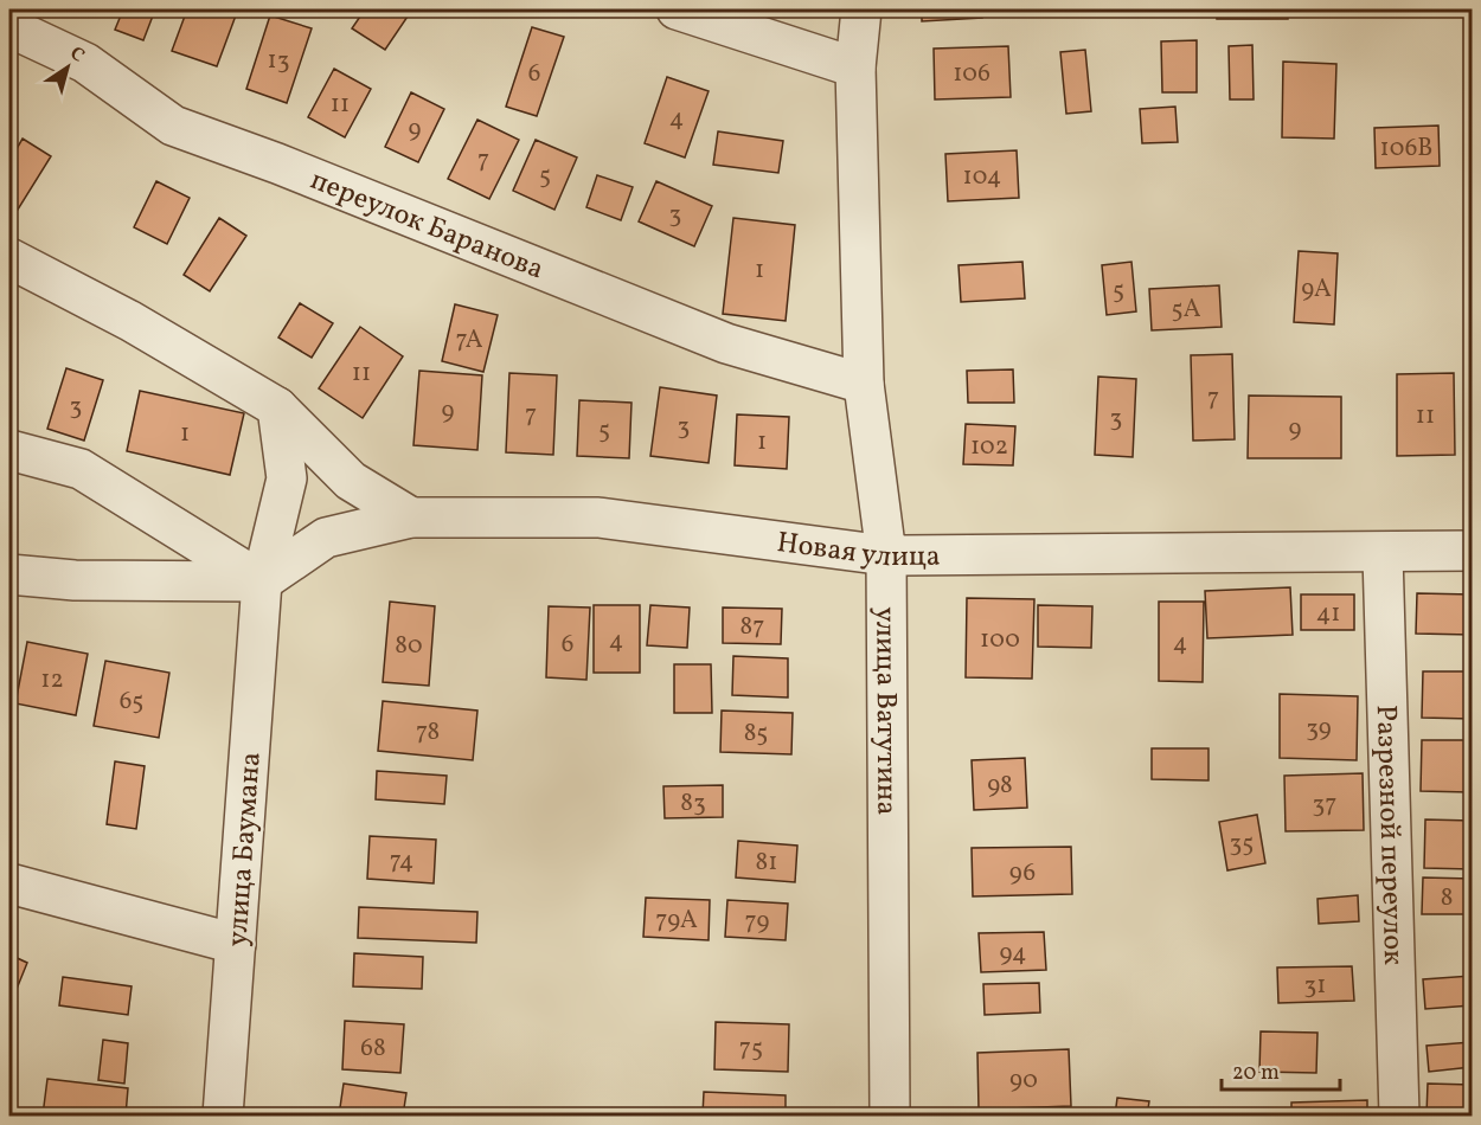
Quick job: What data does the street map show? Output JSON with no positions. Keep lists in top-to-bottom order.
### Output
{
  "streets": {
    "street": [
      "переулок Баранова",
      "Новая улица",
      "улица Ватутина",
      "Разрезной переулок",
      "улица Баумана"
    ]
  },
  "crossings": [
    ["переулок Баранова", "улица Ватутина"],
    ["Новая улица", "улица Ватутина"],
    ["Новая улица", "Разрезной переулок"],
    ["Новая улица", "улица Баумана"]
  ],
  "house_numbers": [
    "13",
    "6",
    "106",
    "11",
    "4",
    "9",
    "106В",
    "7",
    "5",
    "104",
    "3",
    "1",
    "9А",
    "5",
    "5А",
    "7А",
    "11",
    "7",
    "3",
    "9",
    "7",
    "11",
    "3",
    "3",
    "9",
    "5",
    "1",
    "1",
    "102",
    "41",
    "87",
    "100",
    "4",
    "4",
    "6",
    "80",
    "12",
    "65",
    "39",
    "78",
    "85",
    "98",
    "83",
    "37",
    "35",
    "74",
    "81",
    "96",
    "8",
    "79А",
    "79",
    "94",
    "31",
    "68",
    "75",
    "90"
  ],
  "scale_bar": "20 m",
  "north": "top right"
}
